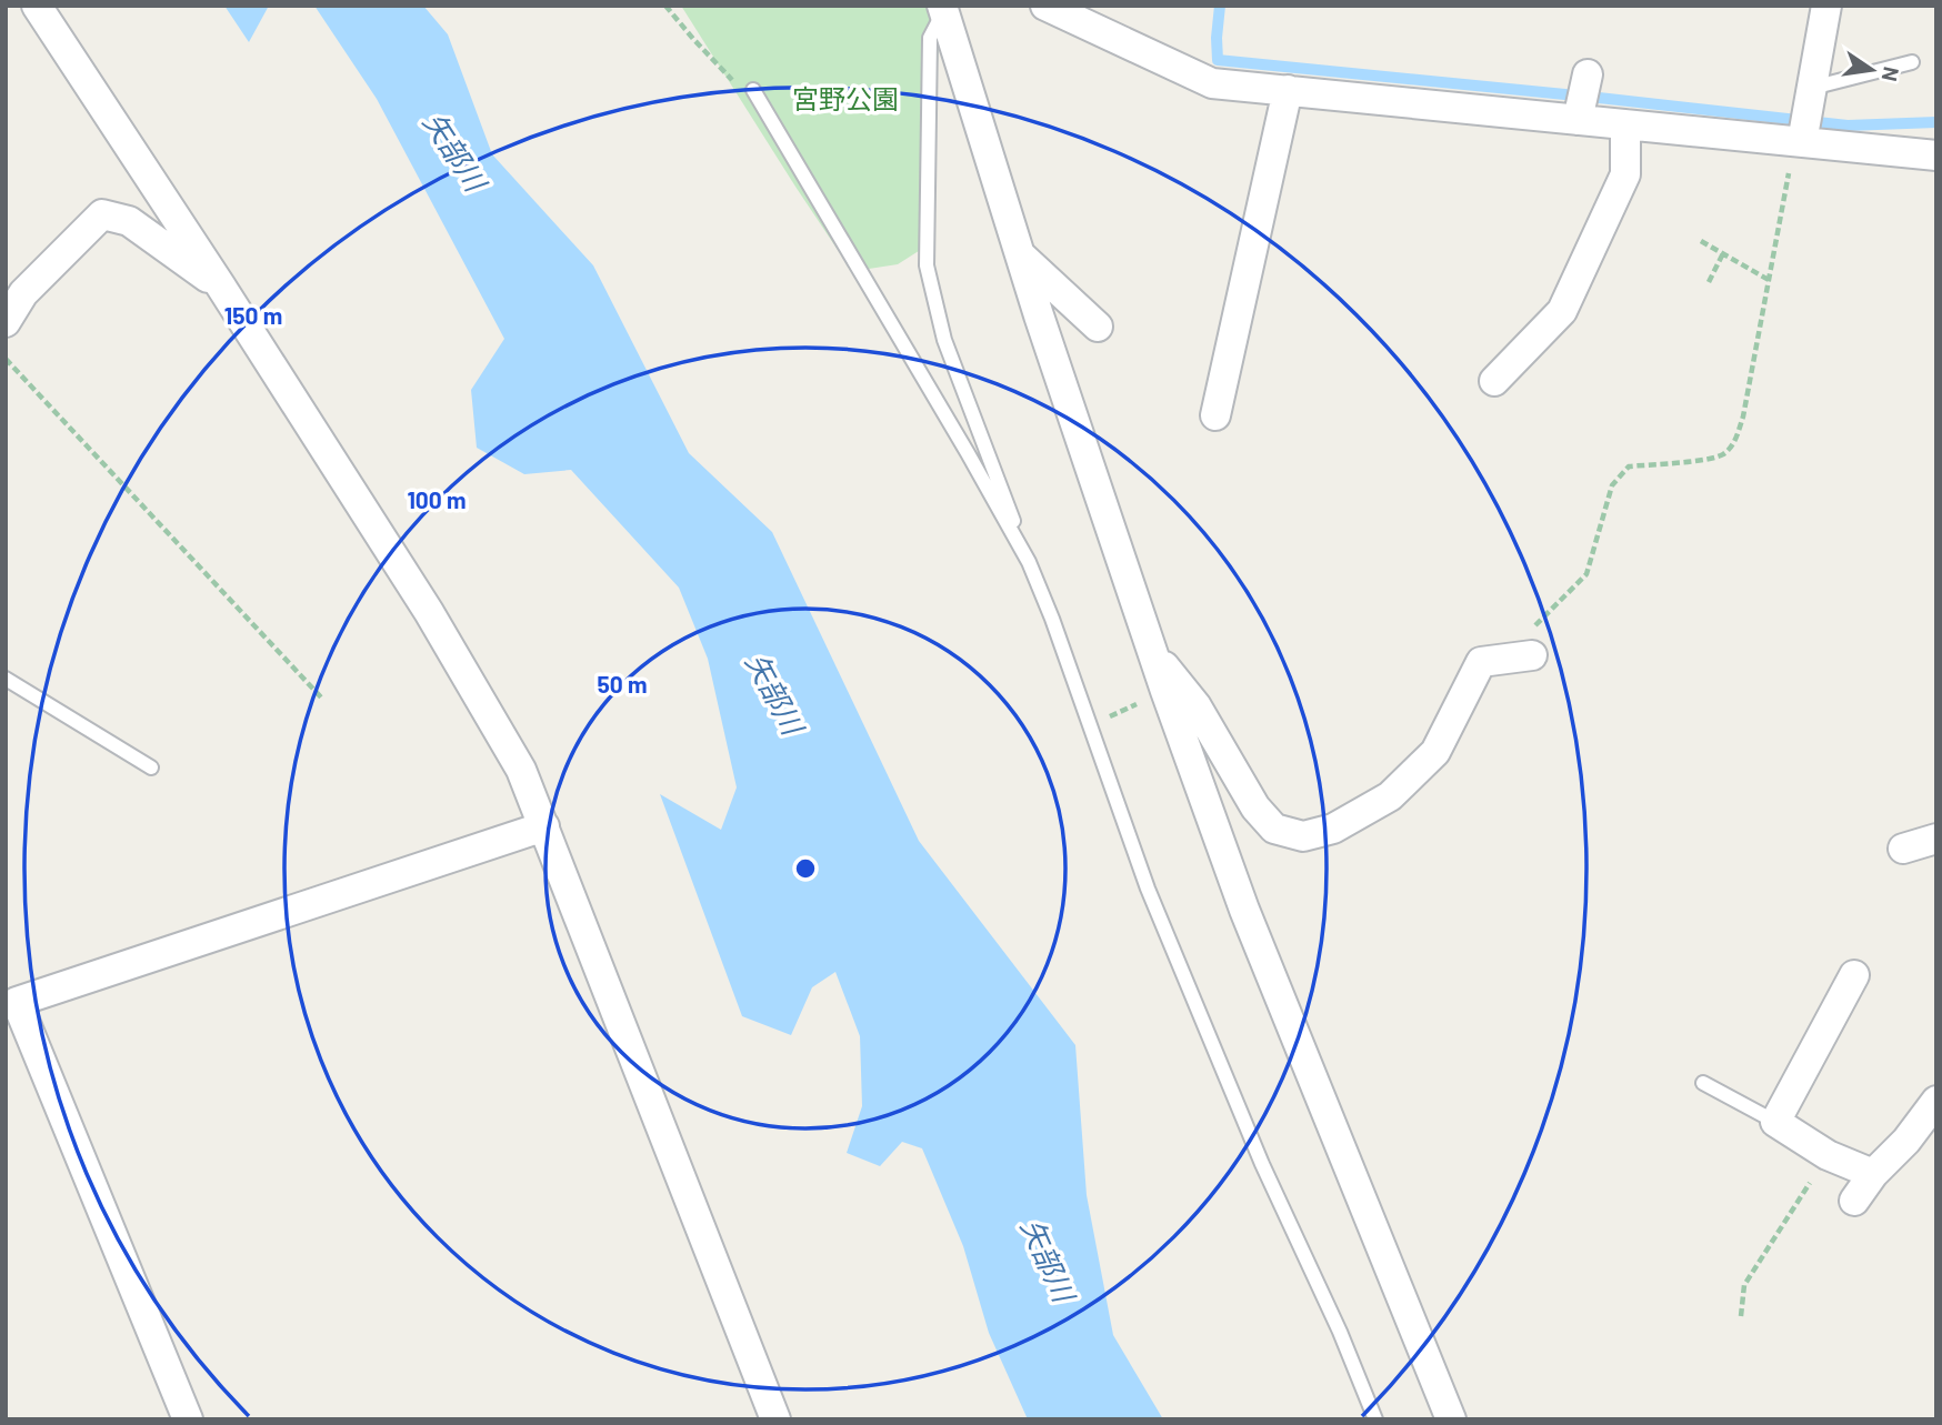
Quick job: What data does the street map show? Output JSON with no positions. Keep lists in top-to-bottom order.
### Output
{
  "water": ["矢部川"],
  "parks": ["宮野公園"],
  "north": "right",
  "rings": ["150 m", "100 m", "50 m"]
}
